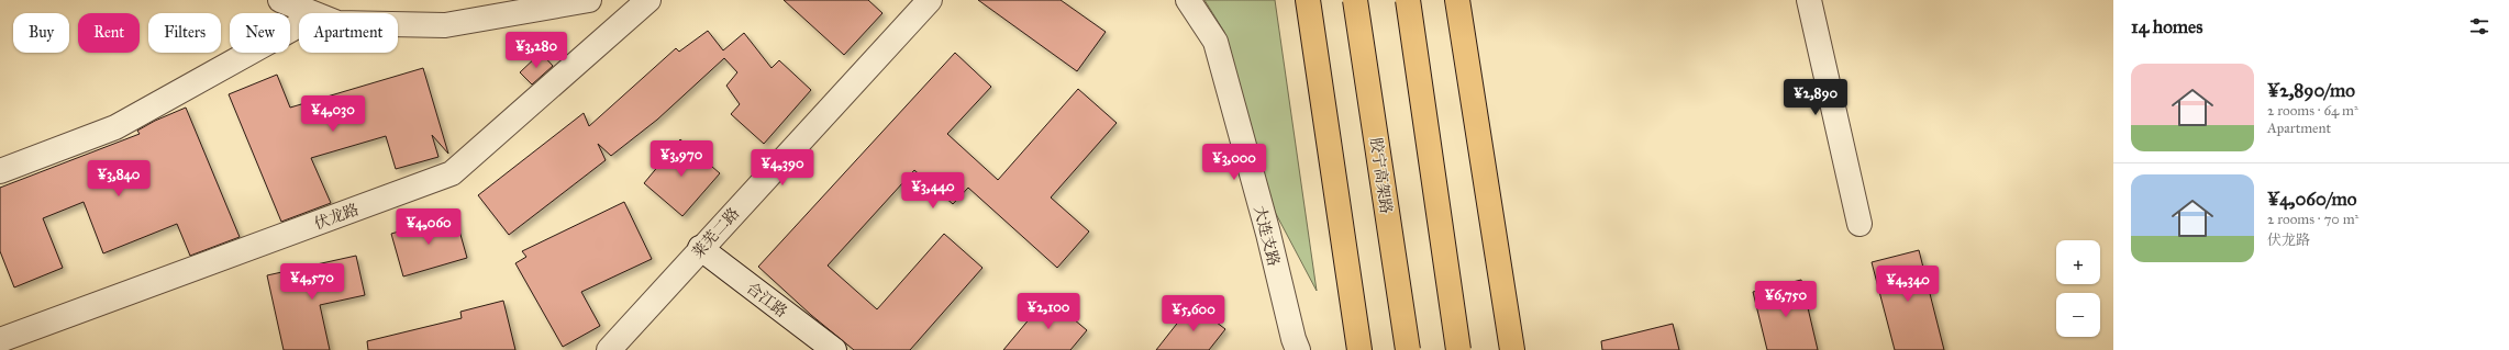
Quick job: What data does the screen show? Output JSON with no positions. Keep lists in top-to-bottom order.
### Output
{
  "streets": {
    "highway": ["胶宁高架路"],
    "street": [
      "伏龙路",
      "莱芜二路",
      "大连支路",
      "合江路"
    ]
  },
  "crossings": [
    ["莱芜二路", "合江路"]
  ],
  "page": {
    "heading": "14 homes",
    "chip": [
      "Buy",
      "Rent",
      "Filters",
      "New",
      "Apartment"
    ],
    "price": [
      "¥3,280",
      "¥2,890",
      "¥4,030",
      "¥3,970",
      "¥3,000",
      "¥4,390",
      "¥3,840",
      "¥3,440",
      "¥4,060",
      "¥4,570",
      "¥4,340",
      "¥6,750",
      "¥2,100",
      "¥5,600"
    ],
    "list": [
      {
        "name": "¥2,890/mo",
        "note": "2 rooms · 64 m² · Apartment"
      },
      {
        "name": "¥4,060/mo",
        "note": "2 rooms · 70 m² · 伏龙路"
      }
    ],
    "map_buttons": ["+", "−"]
  }
}
